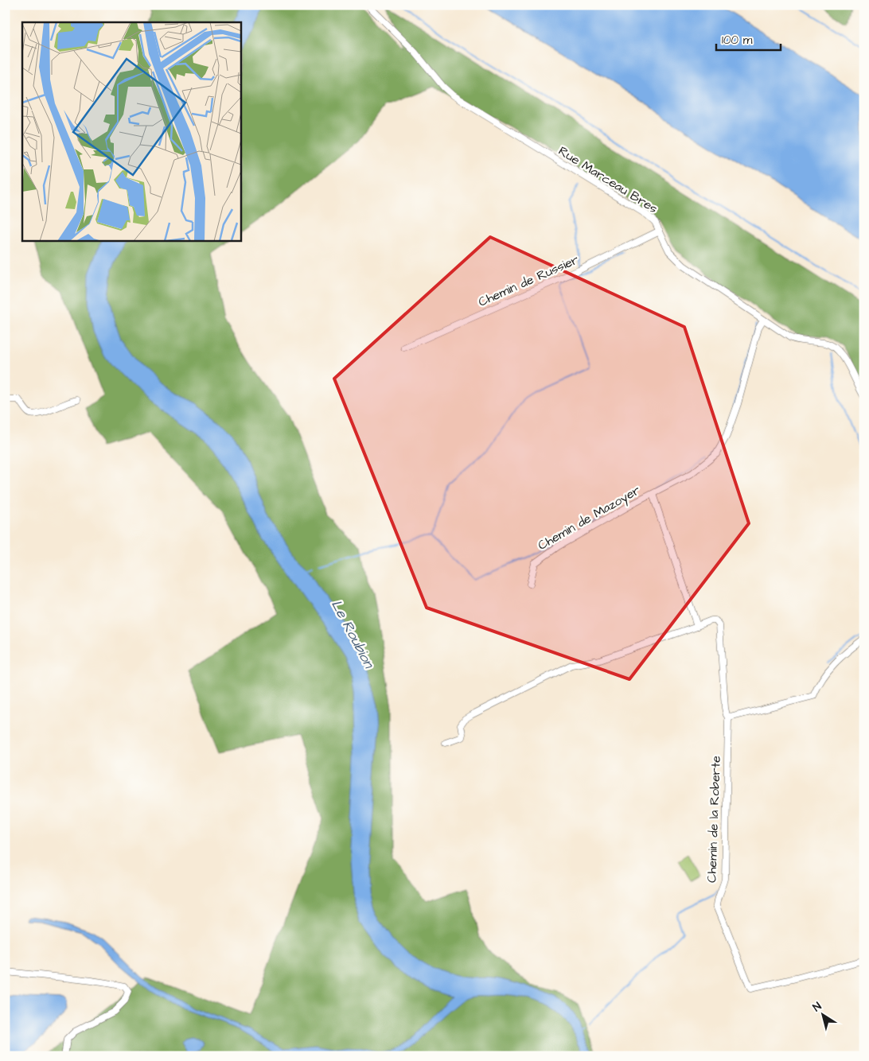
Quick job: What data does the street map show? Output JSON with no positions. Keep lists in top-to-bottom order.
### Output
{
  "streets": {
    "street": [
      "Rue Marceau Bres",
      "Chemin de Russier",
      "Chemin de Mazoyer",
      "Chemin de la Roberte"
    ]
  },
  "crossings": [
    ["Rue Marceau Bres", "Chemin de Russier"],
    ["Rue Marceau Bres", "Chemin de Mazoyer"]
  ],
  "water": ["Le Roubion"],
  "scale_bar": "100 m",
  "north": "top left"
}
